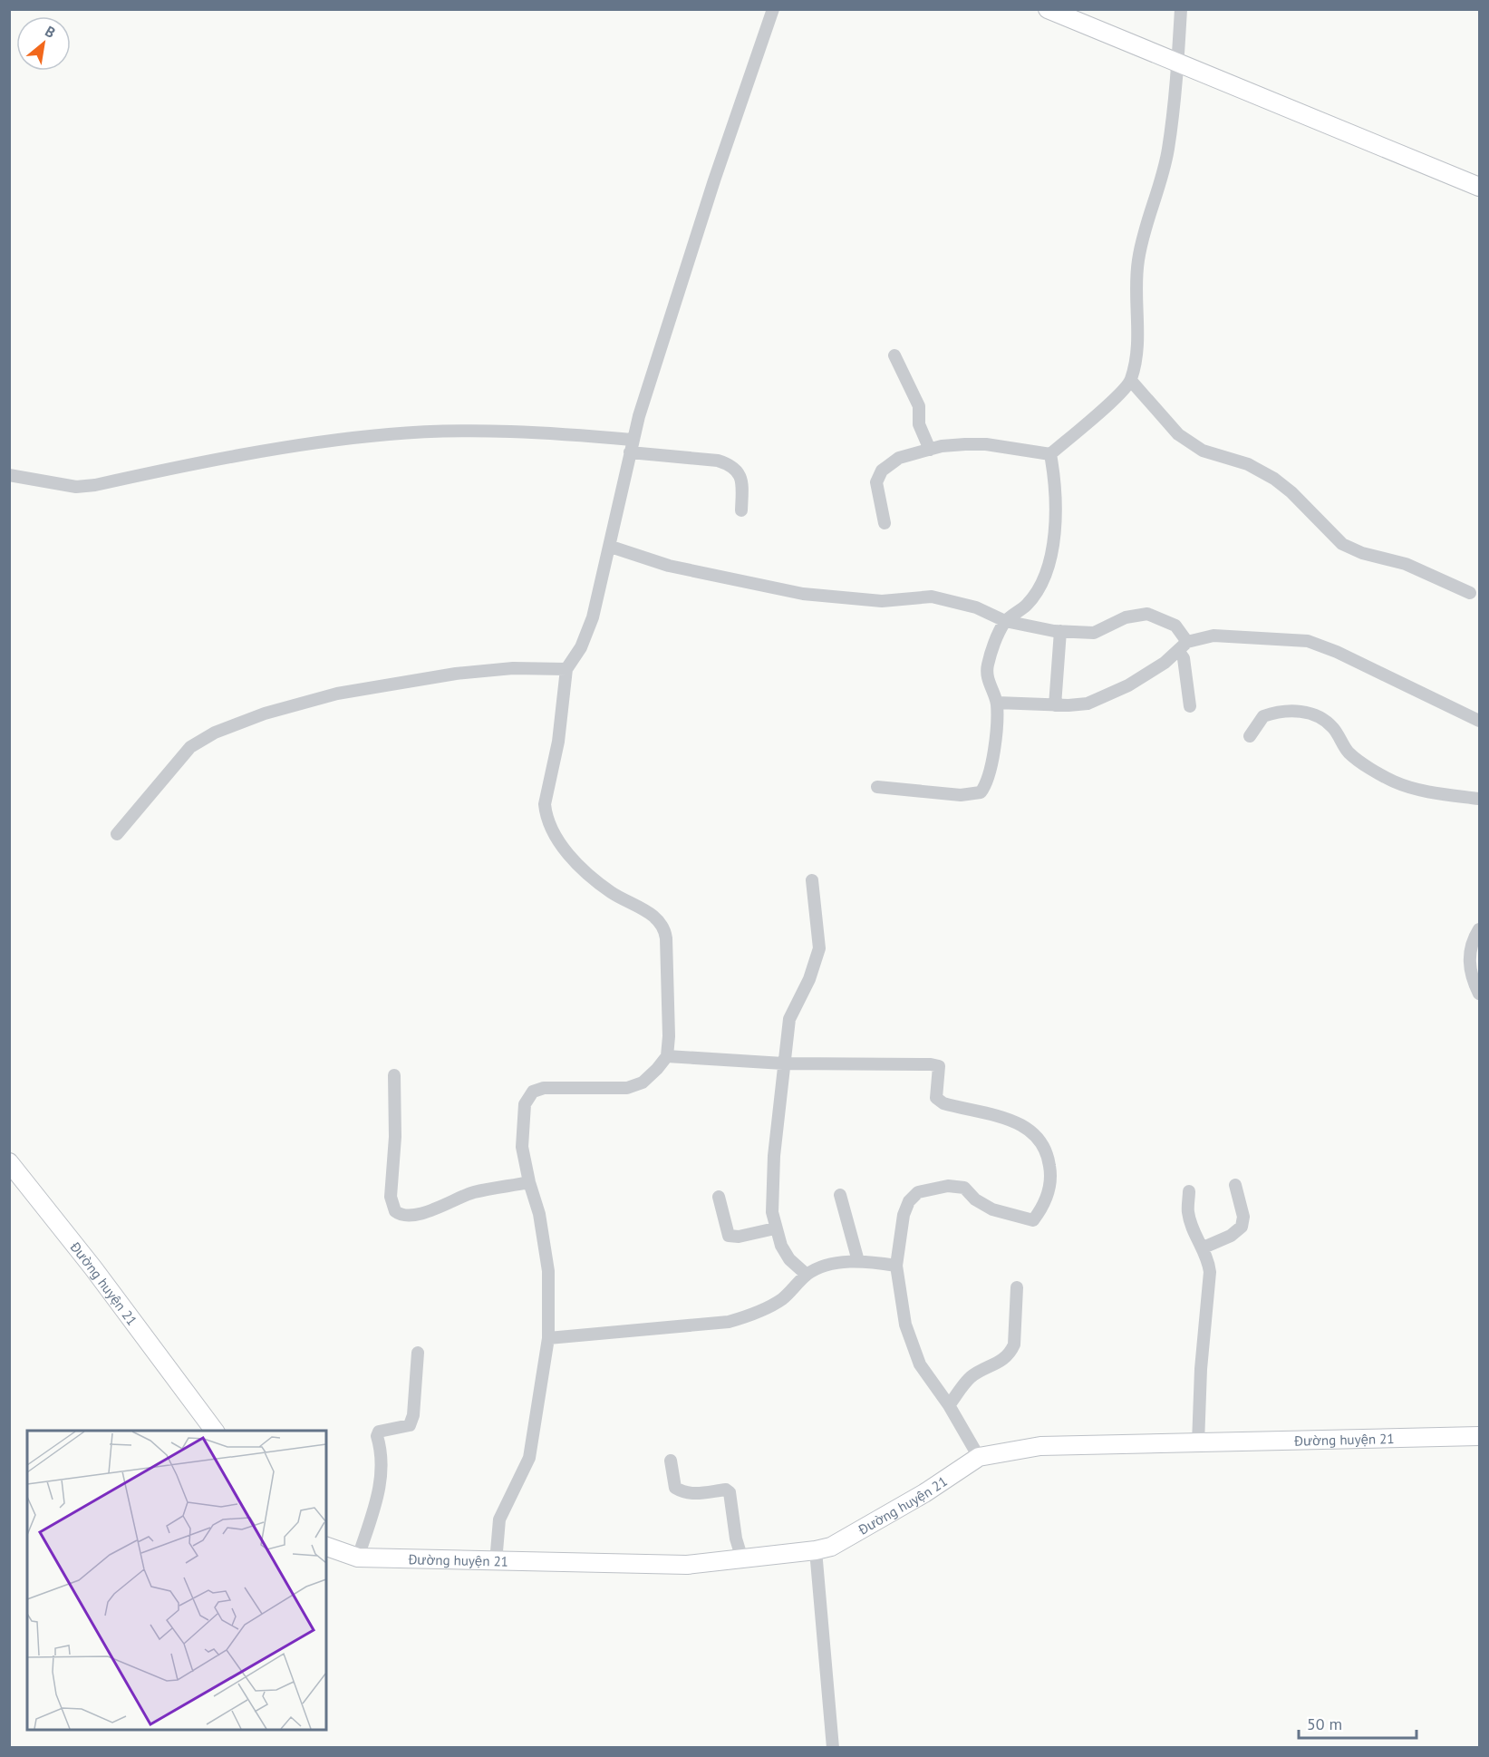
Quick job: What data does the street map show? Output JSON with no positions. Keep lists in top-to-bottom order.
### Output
{
  "streets": {
    "street": ["Đường huyện 21"]
  },
  "scale_bar": "50 m",
  "north": "top right"
}
